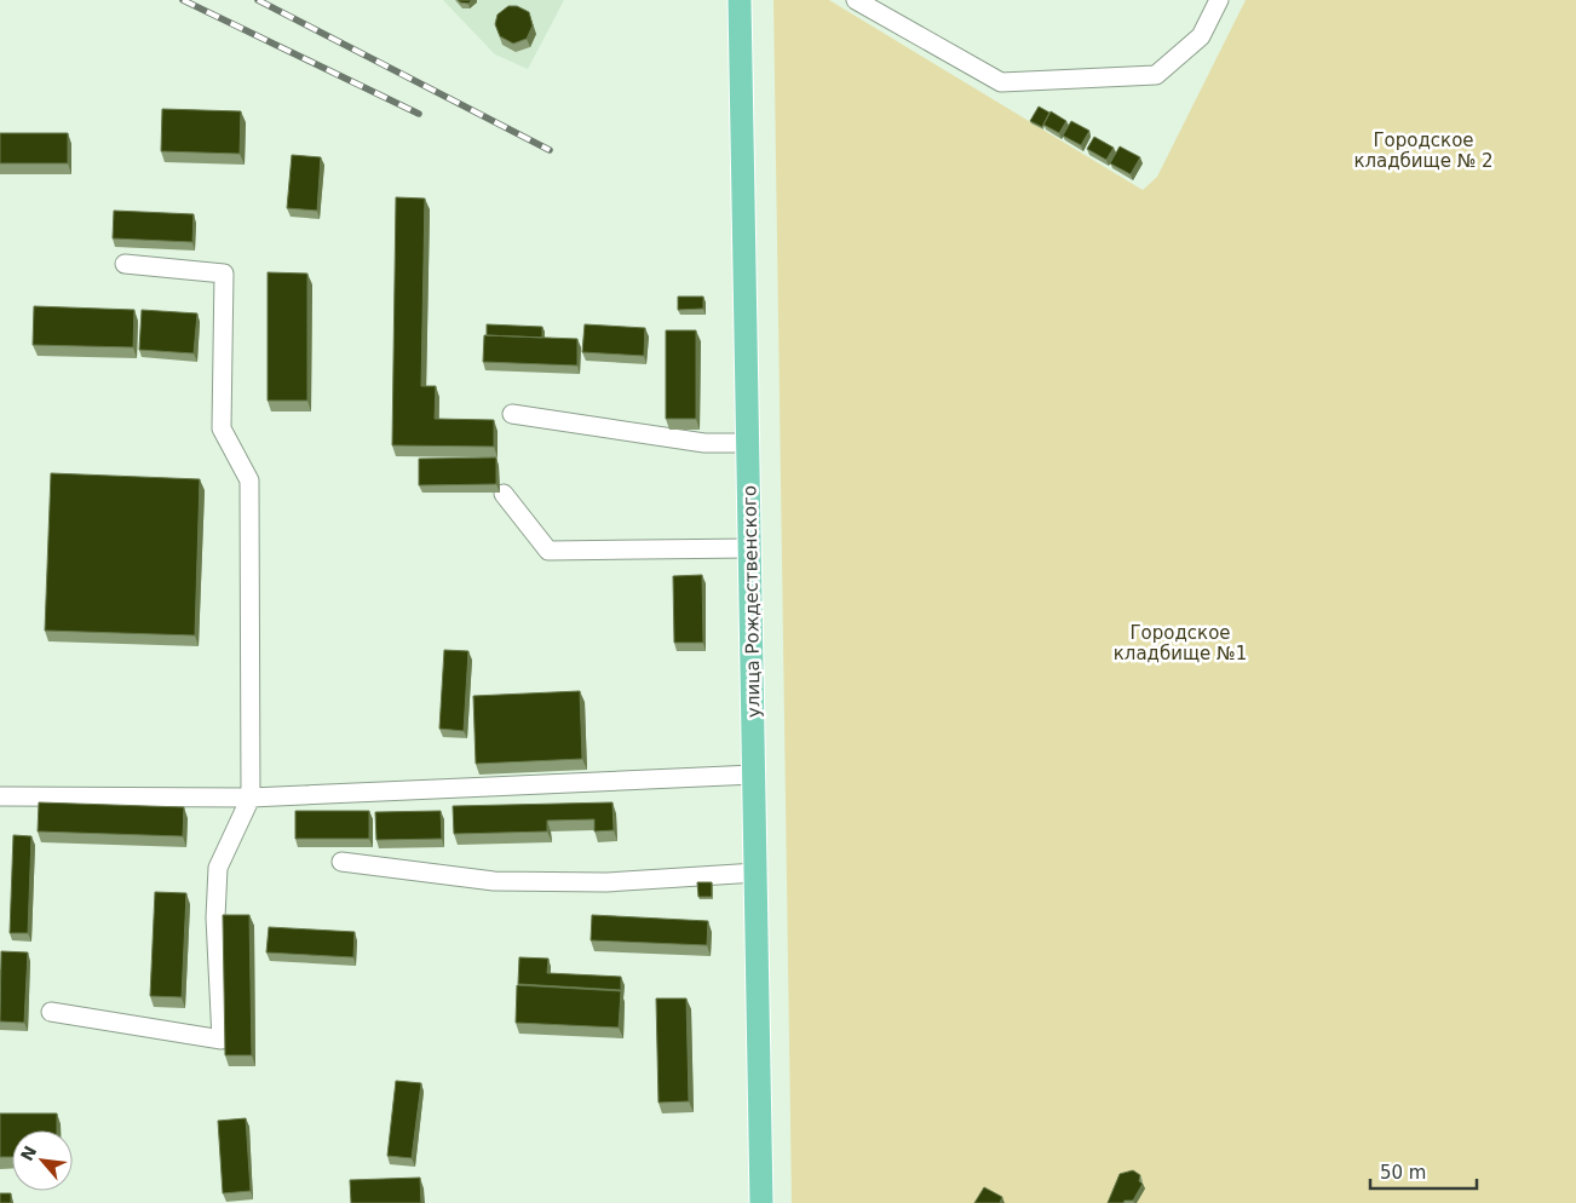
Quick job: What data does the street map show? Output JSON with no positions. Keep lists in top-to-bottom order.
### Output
{
  "streets": {
    "main road": ["улица Рождественского"]
  },
  "parks": ["Городское кладбище № 2", "Городское кладбище №1"],
  "scale_bar": "50 m",
  "north": "top left"
}
